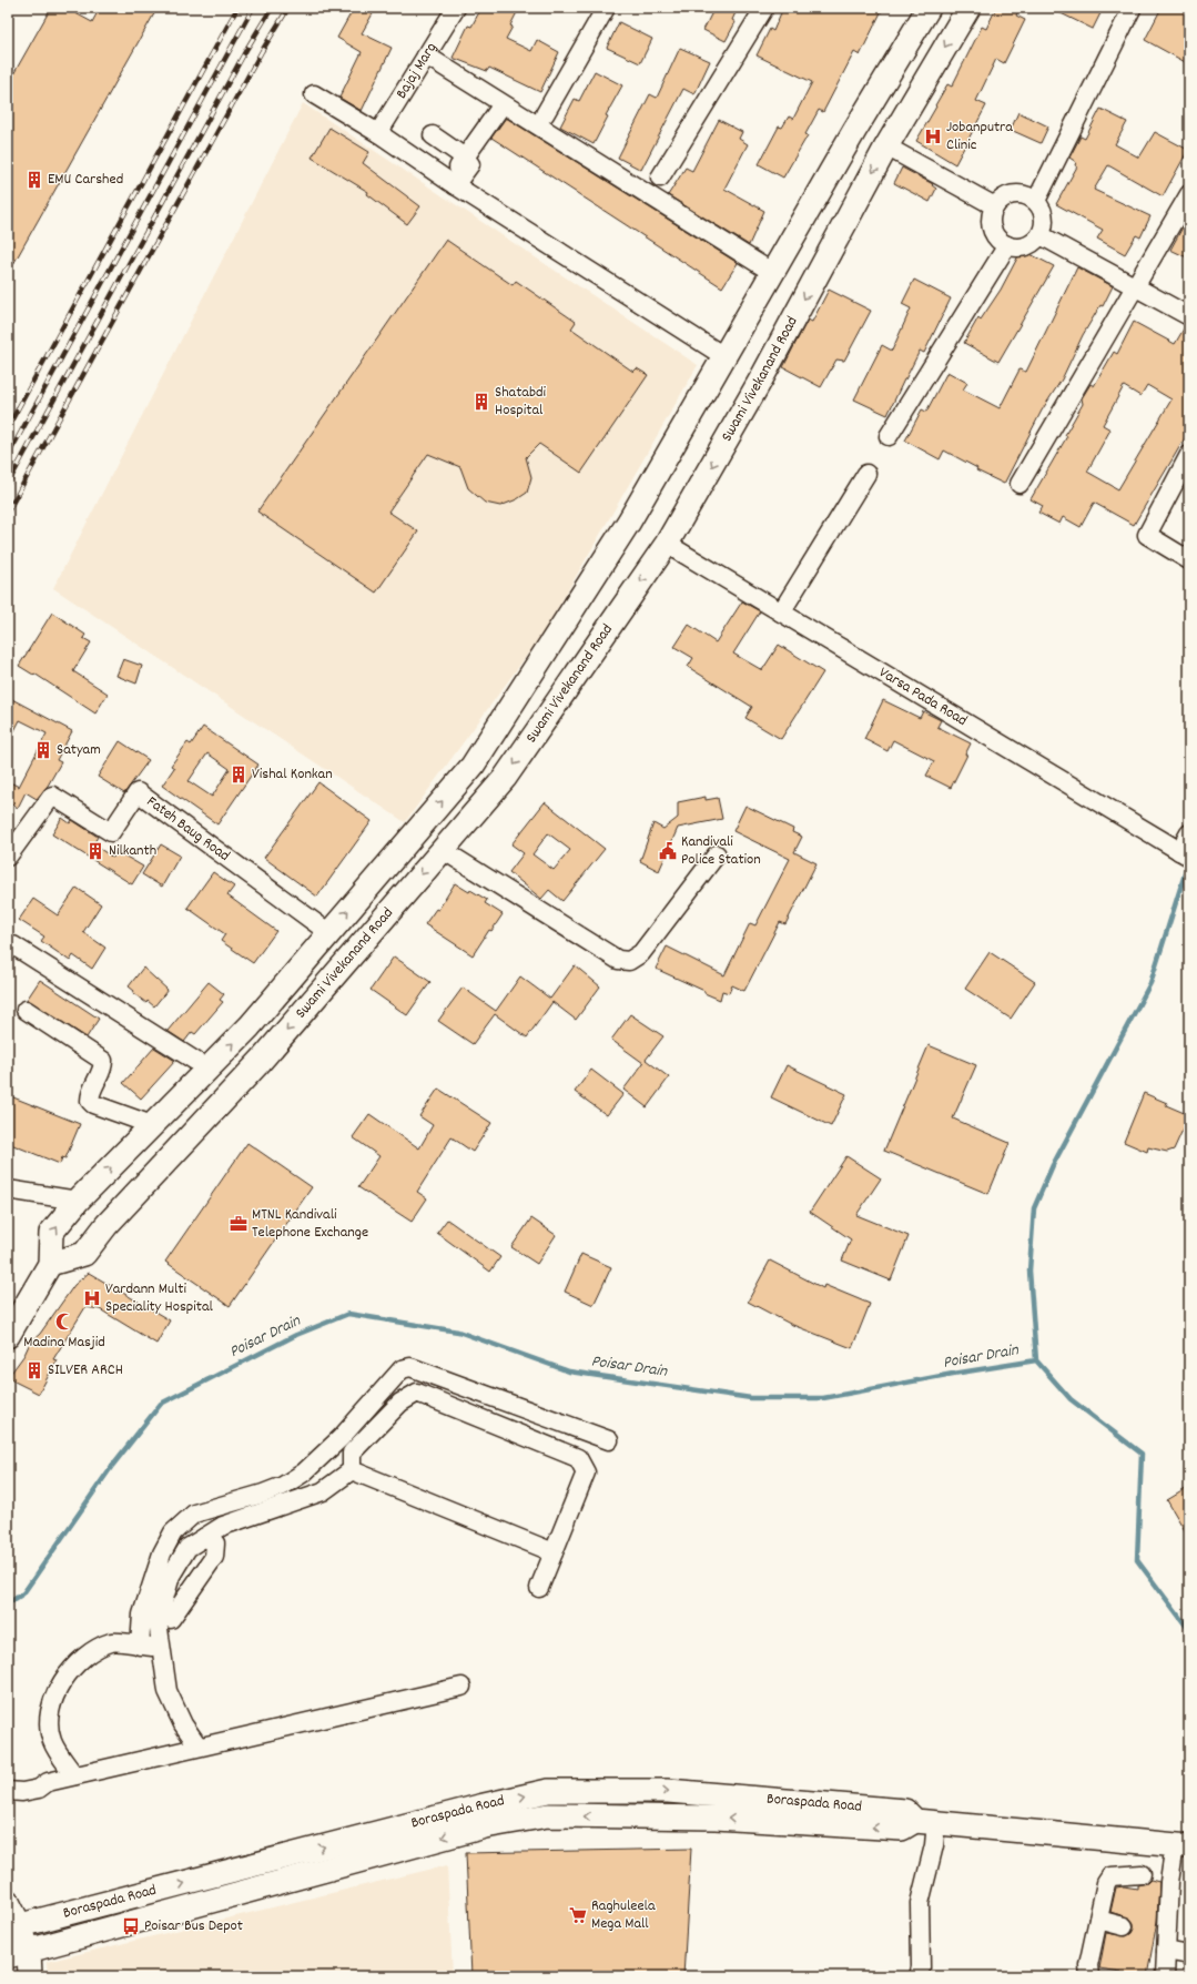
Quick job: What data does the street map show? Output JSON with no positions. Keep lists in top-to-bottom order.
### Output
{
  "streets": {
    "main road": ["Swami Vivekanand Road", "Boraspada Road"],
    "street": ["Bajaj Marg", "Varsa Pada Road", "Fateh Baug Road"]
  },
  "crossings": [
    ["Swami Vivekanand Road", "Varsa Pada Road"],
    ["Swami Vivekanand Road", "Fateh Baug Road"]
  ],
  "water": ["Poisar Drain"],
  "places": {
    "hospital": ["Jobanputra Clinic", "Vardann Multi Speciality Hospital"],
    "building": [
      "EMU Carshed",
      "Shatabdi Hospital",
      "Satyam",
      "Vishal Konkan",
      "Nilkanth",
      "SILVER ARCH"
    ],
    "public building": ["Kandivali Police Station"],
    "office": ["MTNL Kandivali Telephone Exchange"],
    "mosque": ["Madina Masjid"],
    "supermarket": ["Raghuleela Mega Mall"],
    "bus stop": ["Poisar Bus Depot"]
  }
}
